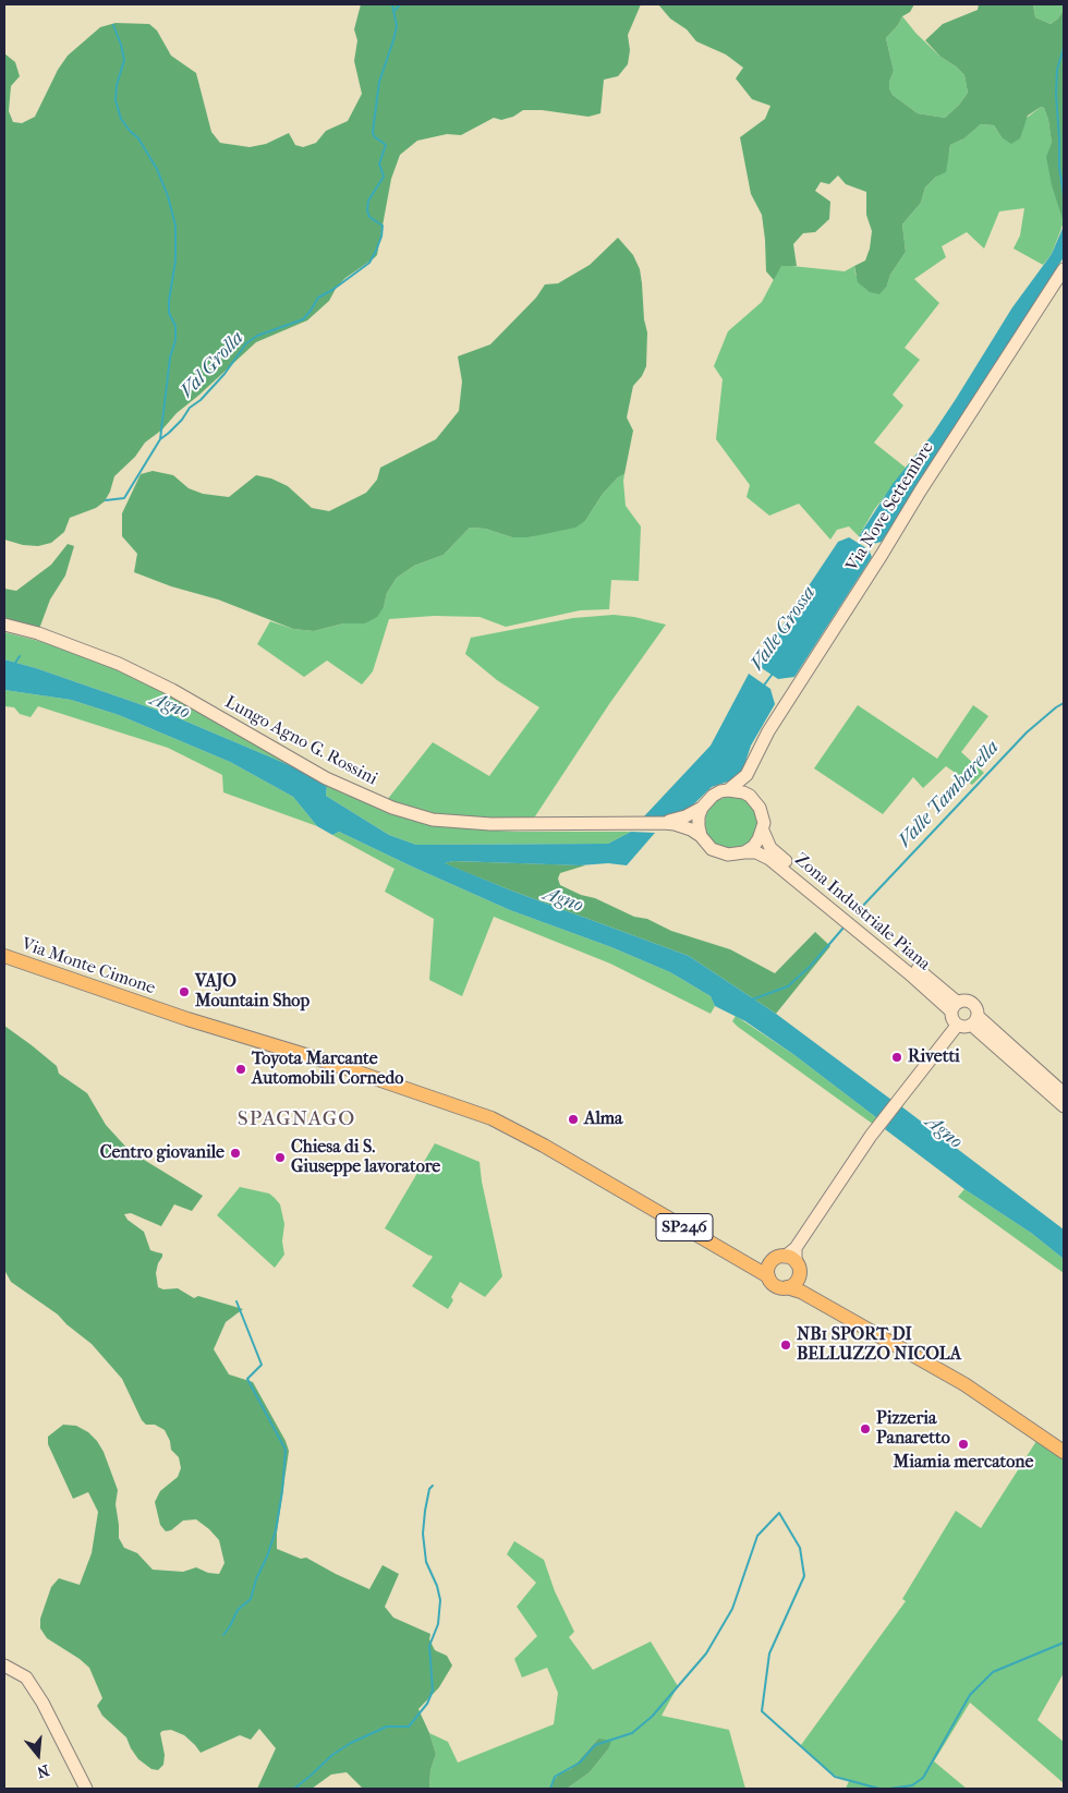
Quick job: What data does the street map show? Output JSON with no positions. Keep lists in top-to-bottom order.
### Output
{
  "streets": {
    "main road": [
      "Via Nove Settembre",
      "Lungo Agno G. Rossini",
      "Zona Industriale Piana",
      "Via Monte Cimone",
      "SP246"
    ]
  },
  "crossings": [
    ["Via Nove Settembre", "Zona Industriale Piana"],
    ["Lungo Agno G. Rossini", "Zona Industriale Piana"]
  ],
  "districts": ["SPAGNAGO"],
  "water": [
    "Val Grolla",
    "Valle Grossa",
    "Agno",
    "Valle Tambarella"
  ],
  "places": [
    "VAJO Mountain Shop",
    "Rivetti",
    "Toyota Marcante Automobili Cornedo",
    "Alma",
    "Centro giovanile",
    "Chiesa di S. Giuseppe lavoratore",
    "NB1 SPORT DI BELLUZZO NICOLA",
    "Pizzeria Panaretto",
    "Miamia mercatone"
  ],
  "north": "bottom"
}
